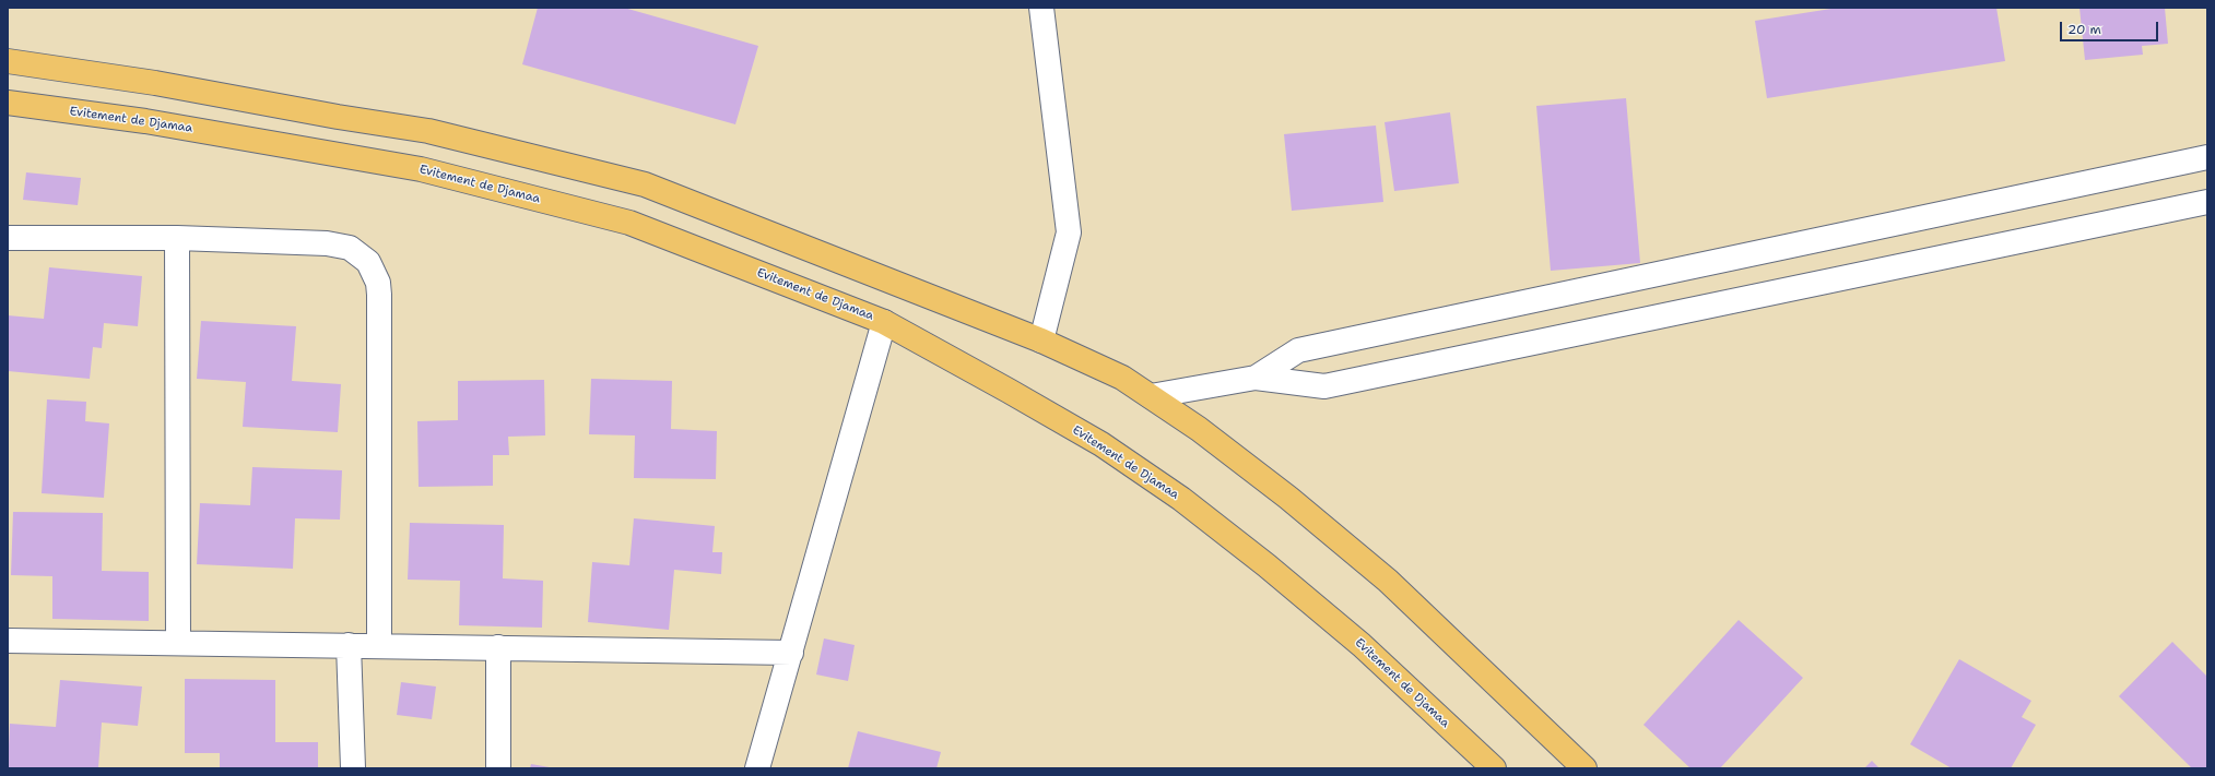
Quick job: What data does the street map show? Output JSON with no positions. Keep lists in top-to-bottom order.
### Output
{
  "streets": {
    "main road": ["Evitement de Djamaa"]
  },
  "scale_bar": "20 m"
}
